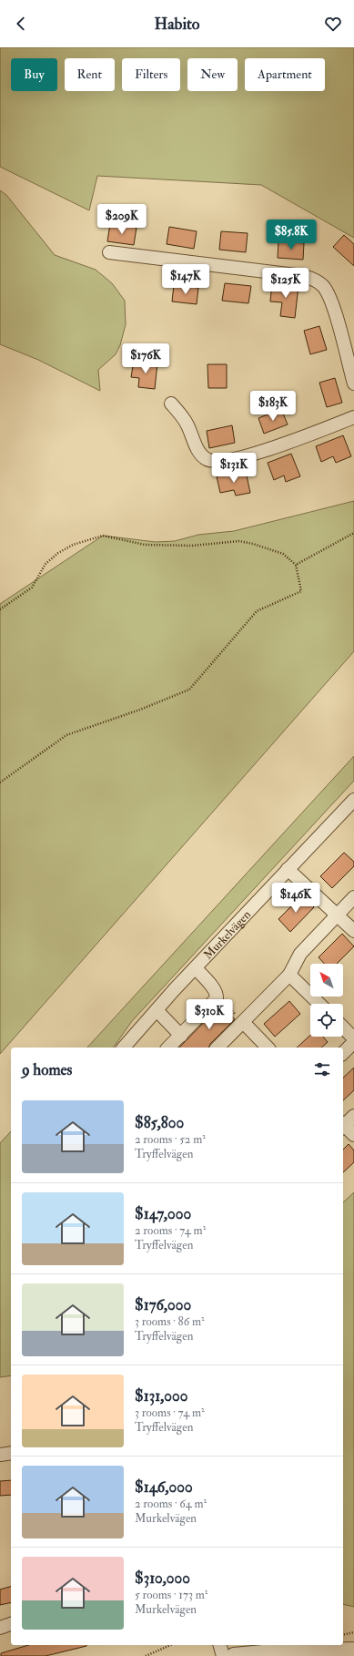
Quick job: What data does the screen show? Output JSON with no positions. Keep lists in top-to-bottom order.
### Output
{
  "streets": {
    "street": ["Murkelvägen"]
  },
  "north": "top left",
  "page": {
    "header": "Habito",
    "chip": [
      "Buy",
      "Rent",
      "Filters",
      "New",
      "Apartment"
    ],
    "price": [
      "$209K",
      "$85.8K",
      "$147K",
      "$125K",
      "$176K",
      "$183K",
      "$131K",
      "$146K",
      "$310K"
    ],
    "heading": "9 homes",
    "list": [
      {
        "name": "$85,800",
        "note": "2 rooms · 52 m² · Tryffelvägen"
      },
      {
        "name": "$147,000",
        "note": "2 rooms · 74 m² · Tryffelvägen"
      },
      {
        "name": "$176,000",
        "note": "3 rooms · 86 m² · Tryffelvägen"
      },
      {
        "name": "$131,000",
        "note": "3 rooms · 74 m² · Tryffelvägen"
      },
      {
        "name": "$146,000",
        "note": "2 rooms · 64 m² · Murkelvägen"
      },
      {
        "name": "$310,000",
        "note": "5 rooms · 173 m² · Murkelvägen"
      }
    ]
  }
}
